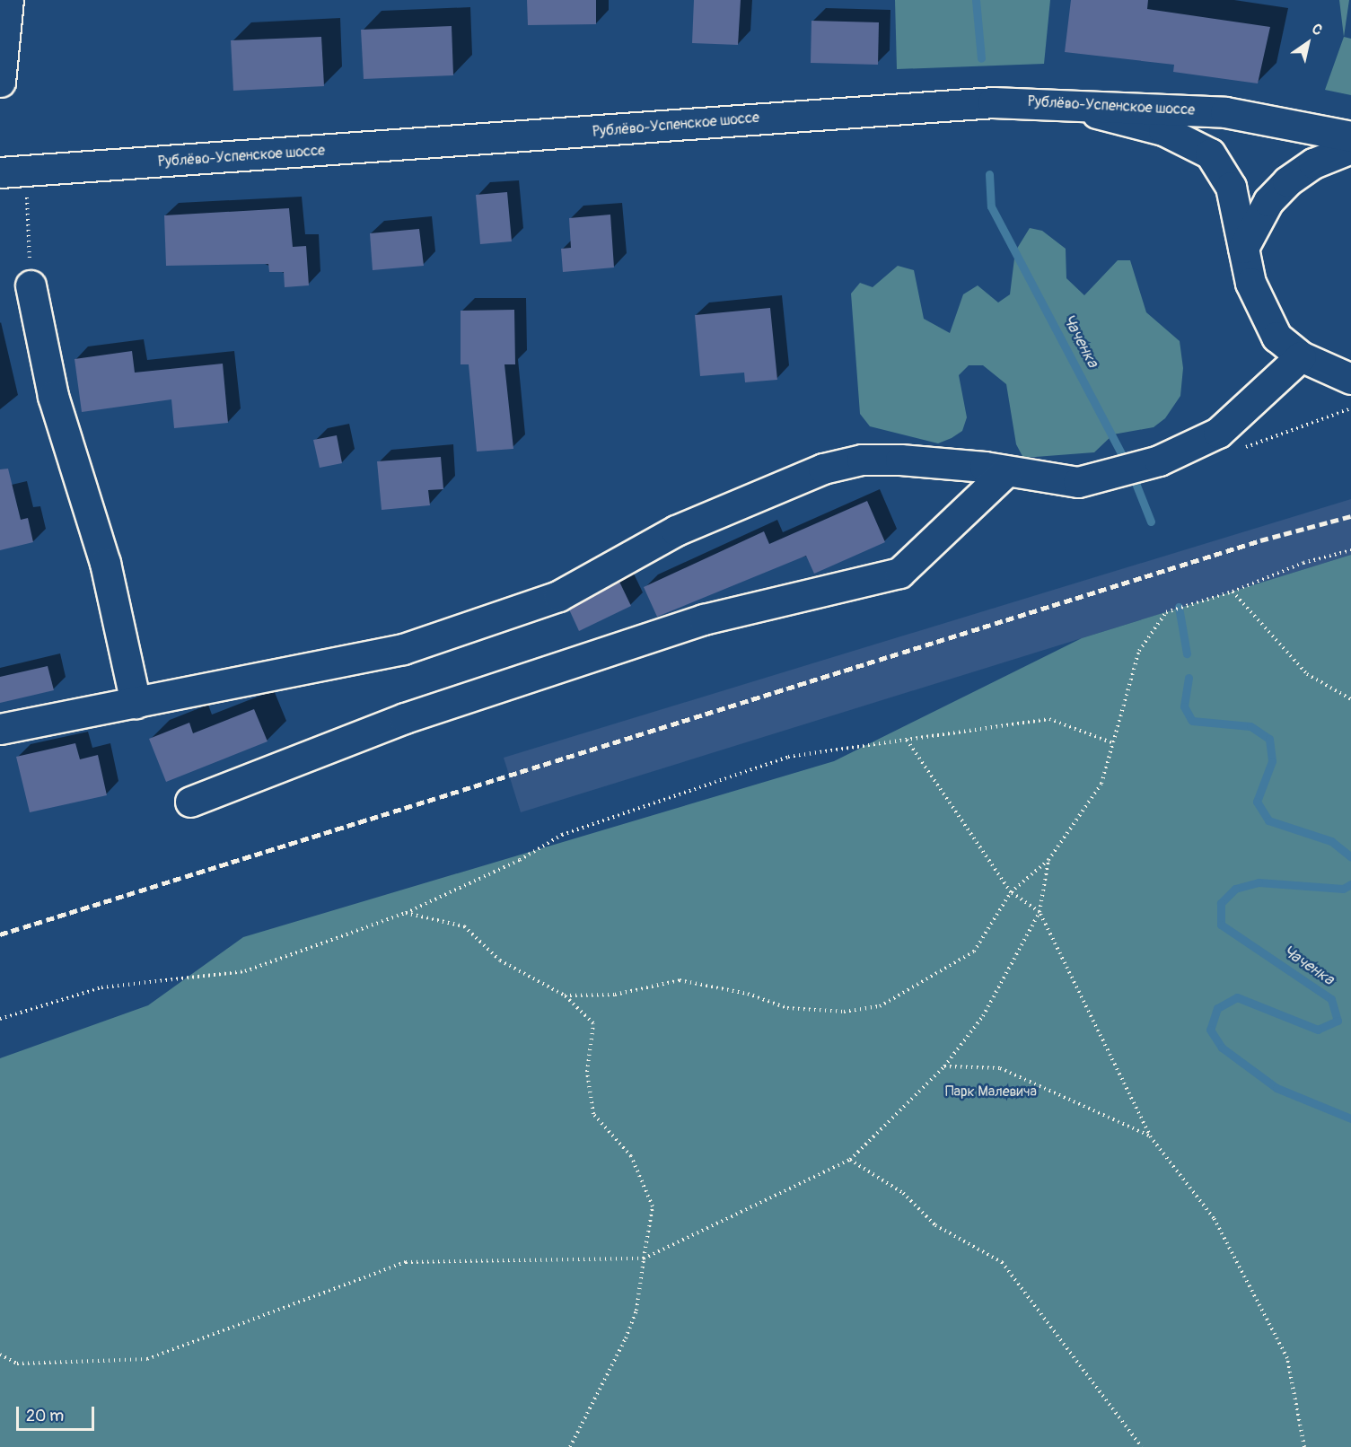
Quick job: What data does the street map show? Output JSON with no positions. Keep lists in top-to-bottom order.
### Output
{
  "streets": {
    "street": ["Рублёво-Успенское шоссе"]
  },
  "water": ["Чаченка"],
  "parks": ["Парк Малевича"],
  "scale_bar": "20 m",
  "north": "top right"
}
